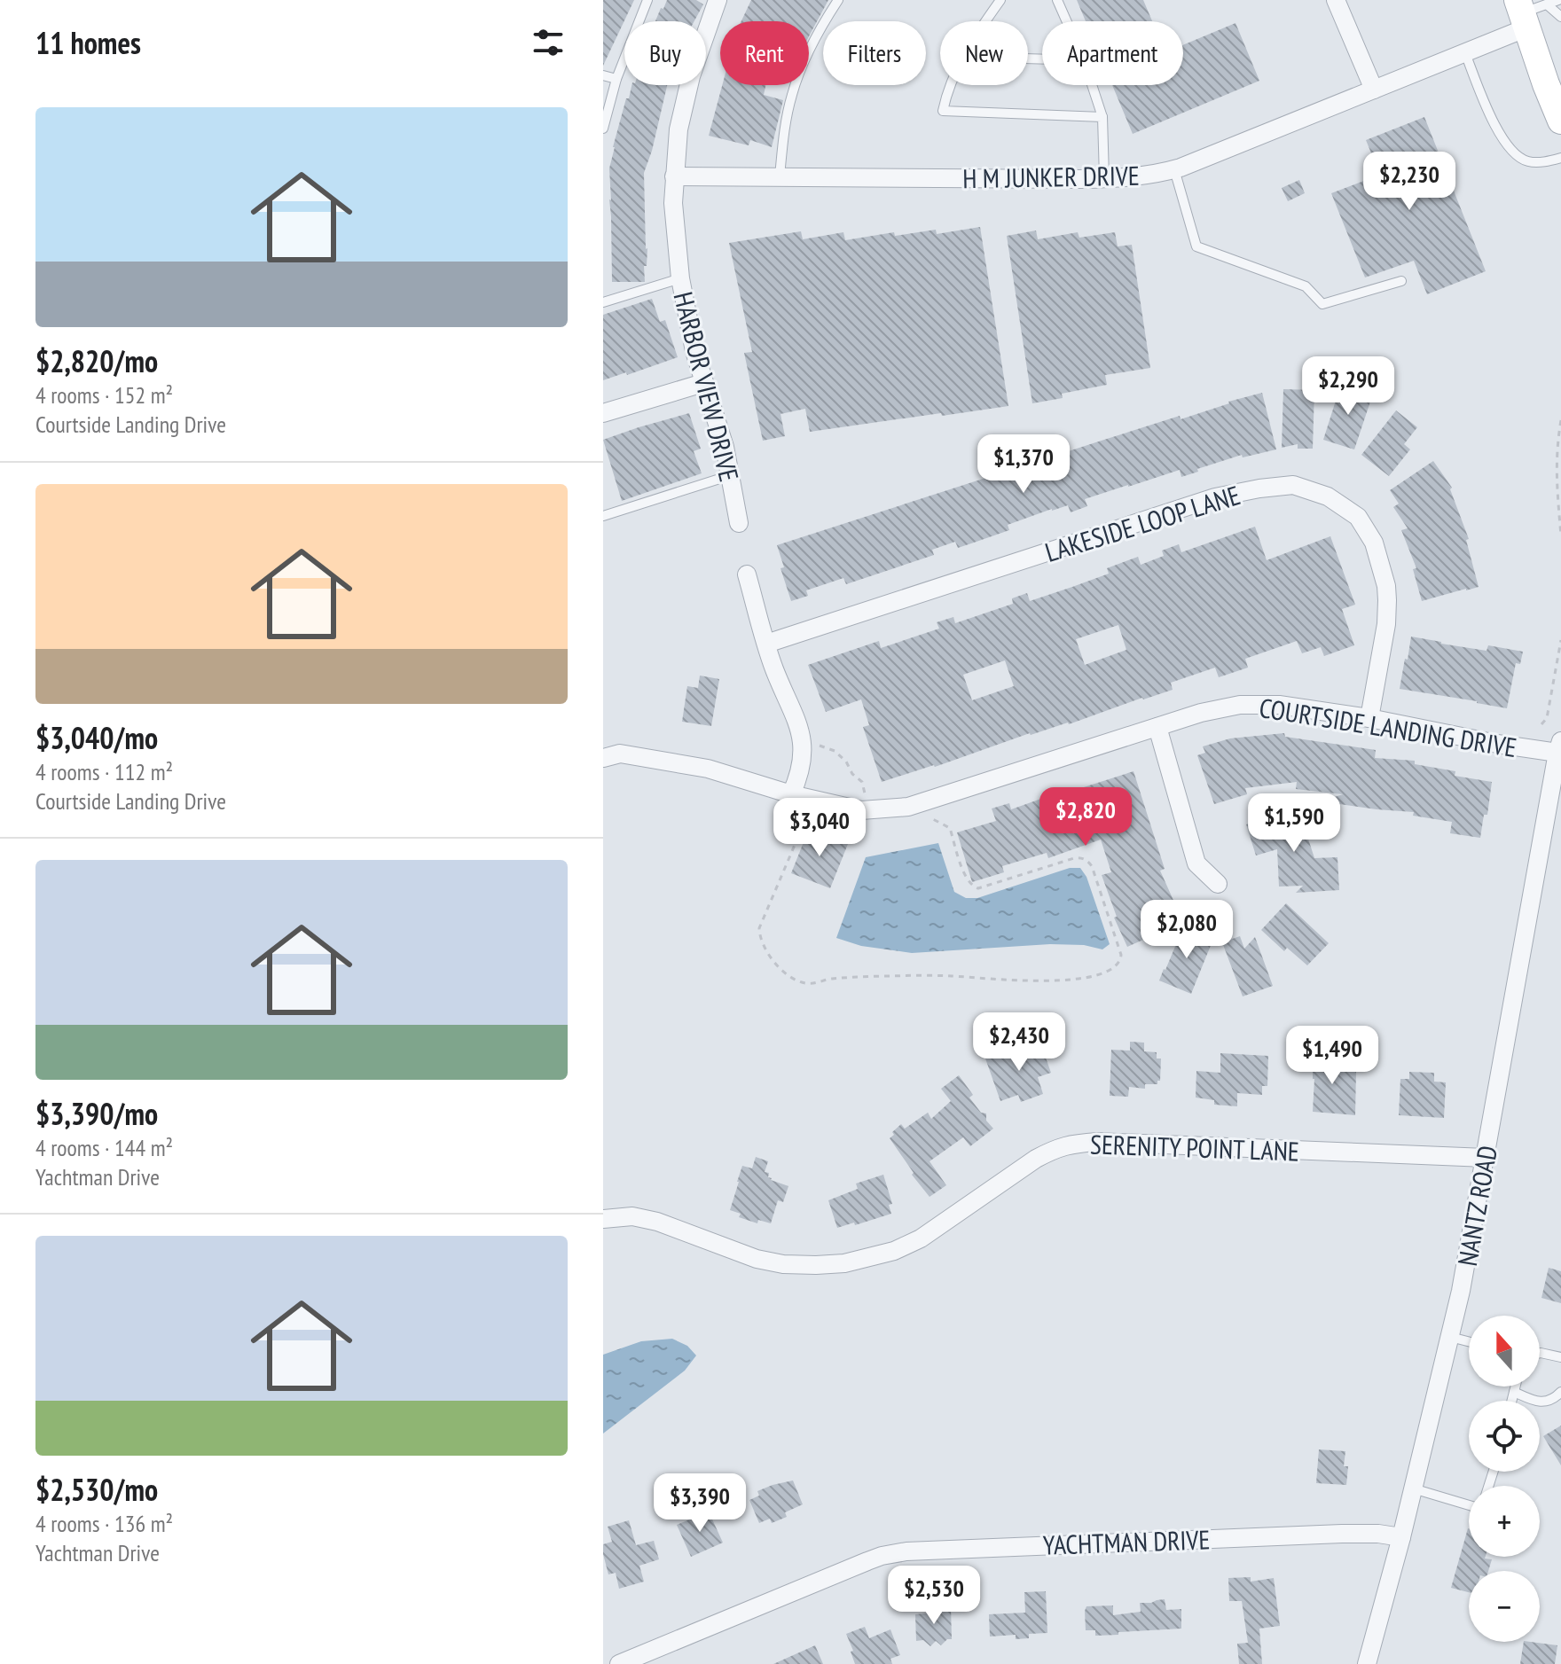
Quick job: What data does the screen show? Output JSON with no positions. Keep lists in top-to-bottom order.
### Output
{
  "streets": {
    "street": [
      "H M JUNKER DRIVE",
      "HARBOR VIEW DRIVE",
      "LAKESIDE LOOP LANE",
      "COURTSIDE LANDING DRIVE",
      "SERENITY POINT LANE",
      "NANTZ ROAD",
      "YACHTMAN DRIVE"
    ]
  },
  "crossings": [
    ["H M JUNKER DRIVE", "HARBOR VIEW DRIVE"],
    ["LAKESIDE LOOP LANE", "COURTSIDE LANDING DRIVE"],
    ["COURTSIDE LANDING DRIVE", "NANTZ ROAD"],
    ["SERENITY POINT LANE", "NANTZ ROAD"],
    ["NANTZ ROAD", "YACHTMAN DRIVE"]
  ],
  "north": "top",
  "page": {
    "heading": "11 homes",
    "chip": [
      "Buy",
      "Rent",
      "Filters",
      "New",
      "Apartment"
    ],
    "list": [
      {
        "name": "$2,820/mo",
        "note": "4 rooms · 152 m² · Courtside Landing Drive"
      },
      {
        "name": "$3,040/mo",
        "note": "4 rooms · 112 m² · Courtside Landing Drive"
      },
      {
        "name": "$3,390/mo",
        "note": "4 rooms · 144 m² · Yachtman Drive"
      },
      {
        "name": "$2,530/mo",
        "note": "4 rooms · 136 m² · Yachtman Drive"
      }
    ],
    "price": [
      "$2,230",
      "$2,290",
      "$1,370",
      "$2,820",
      "$1,590",
      "$3,040",
      "$2,080",
      "$2,430",
      "$1,490",
      "$3,390",
      "$2,530"
    ],
    "map_buttons": ["+", "−"]
  }
}
